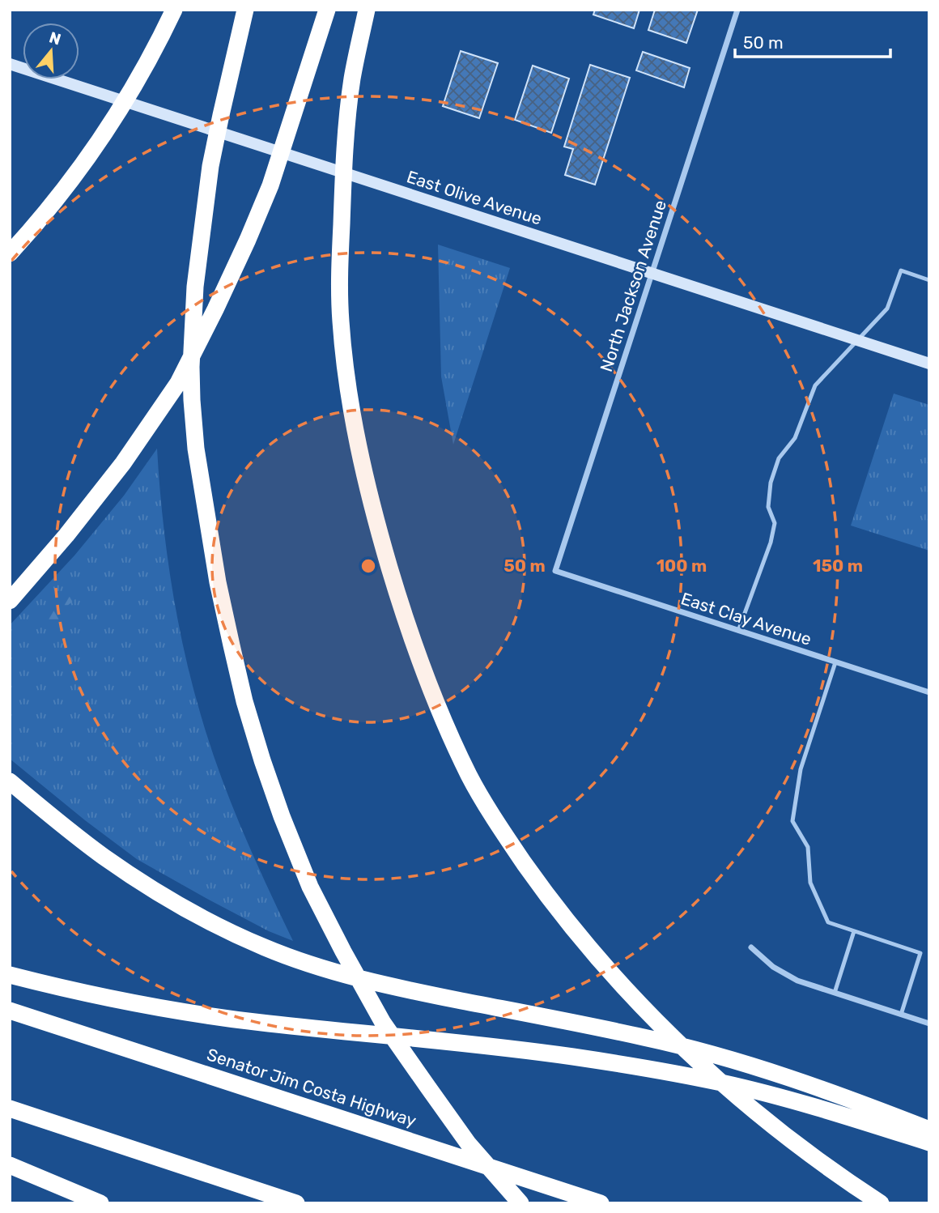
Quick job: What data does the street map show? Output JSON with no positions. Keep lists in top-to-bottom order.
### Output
{
  "streets": {
    "highway": ["Senator Jim Costa Highway"],
    "main road": ["East Olive Avenue"],
    "street": ["North Jackson Avenue", "East Clay Avenue"]
  },
  "crossings": [
    ["East Olive Avenue", "North Jackson Avenue"],
    ["North Jackson Avenue", "East Clay Avenue"]
  ],
  "scale_bar": "50 m",
  "north": "top",
  "rings": ["50 m", "100 m", "150 m"]
}
